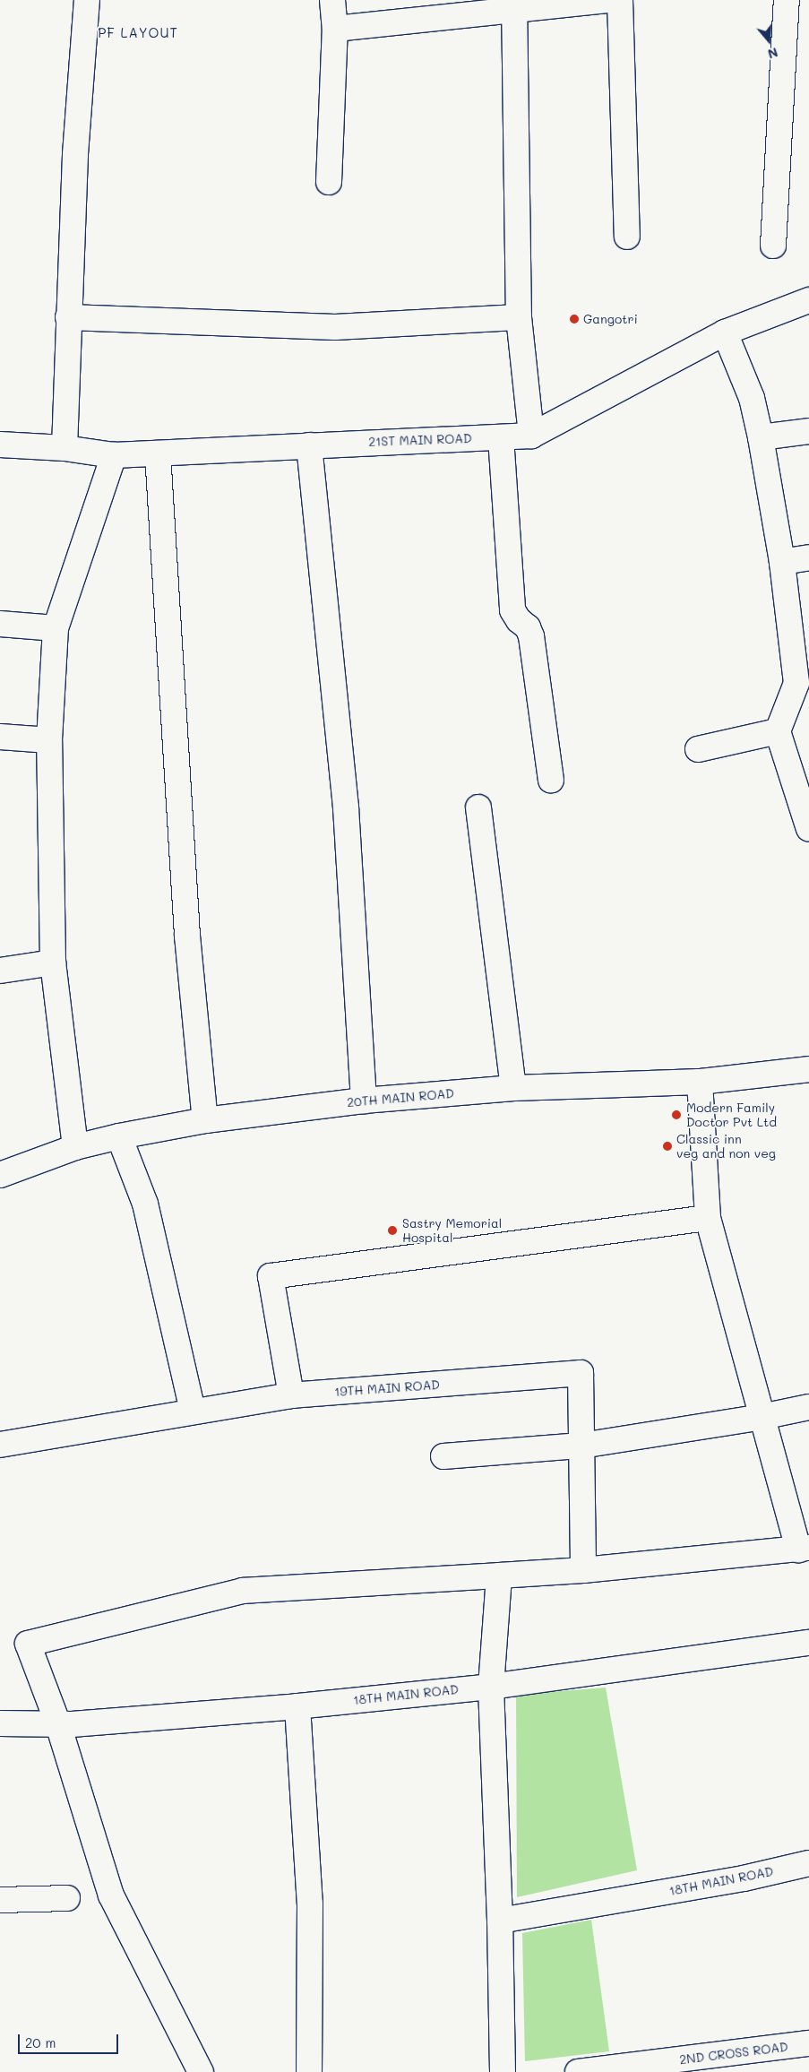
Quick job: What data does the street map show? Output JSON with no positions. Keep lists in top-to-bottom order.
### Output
{
  "streets": {
    "street": [
      "21ST MAIN ROAD",
      "20TH MAIN ROAD",
      "19TH MAIN ROAD",
      "18TH MAIN ROAD",
      "2ND CROSS ROAD"
    ]
  },
  "districts": ["PF LAYOUT"],
  "places": [
    "Gangotri",
    "Modern Family Doctor Pvt Ltd",
    "Classic inn veg and non veg",
    "Sastry Memorial Hospital"
  ],
  "scale_bar": "20 m",
  "north": "bottom"
}
